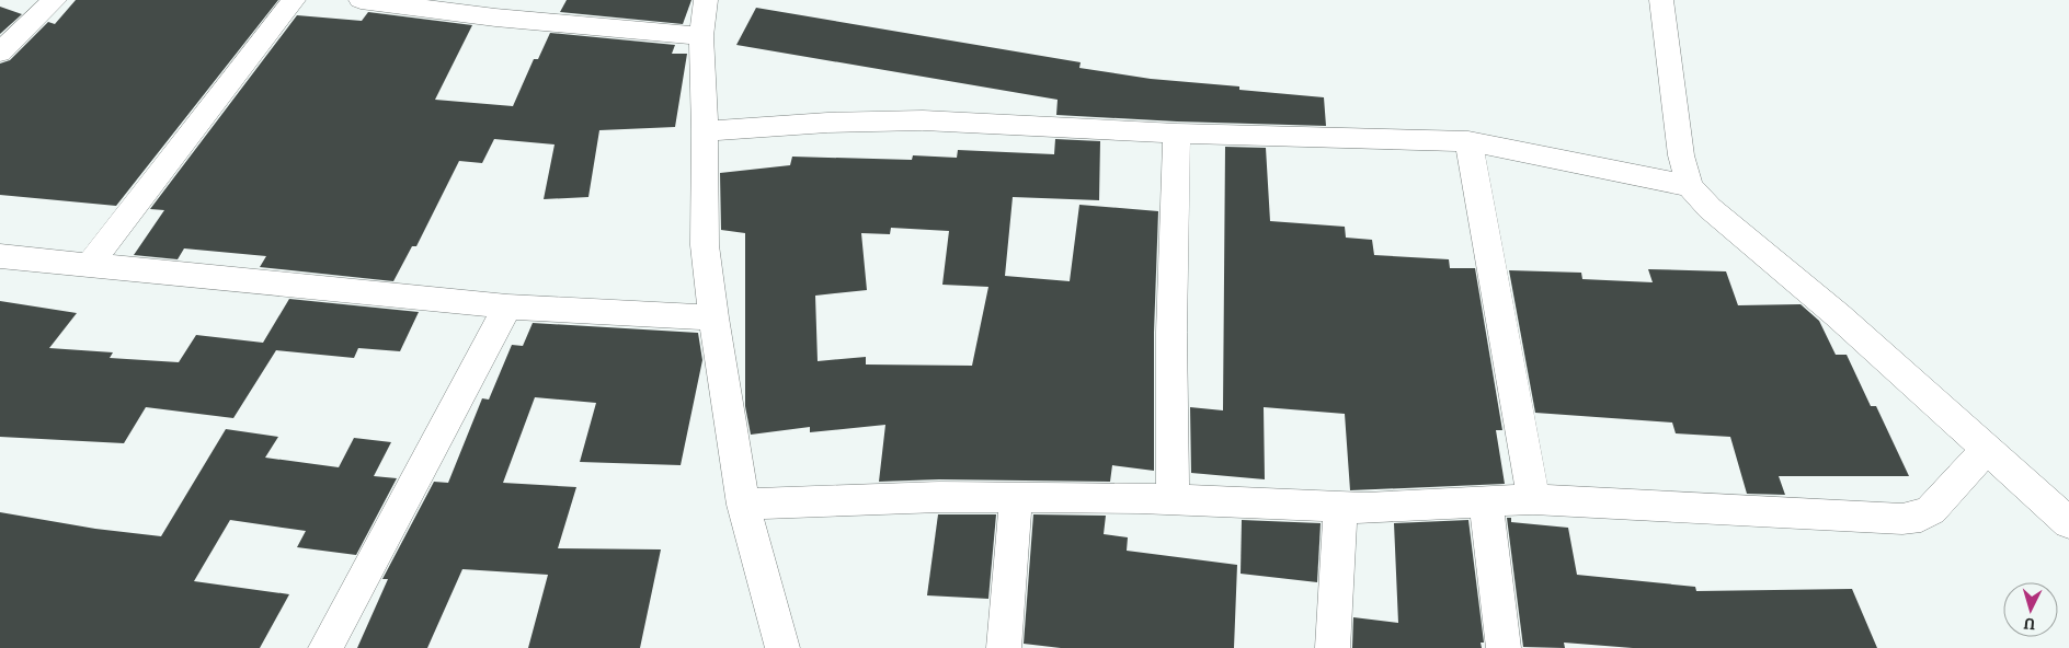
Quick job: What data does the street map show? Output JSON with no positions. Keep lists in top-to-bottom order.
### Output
{
  "north": "bottom"
}
